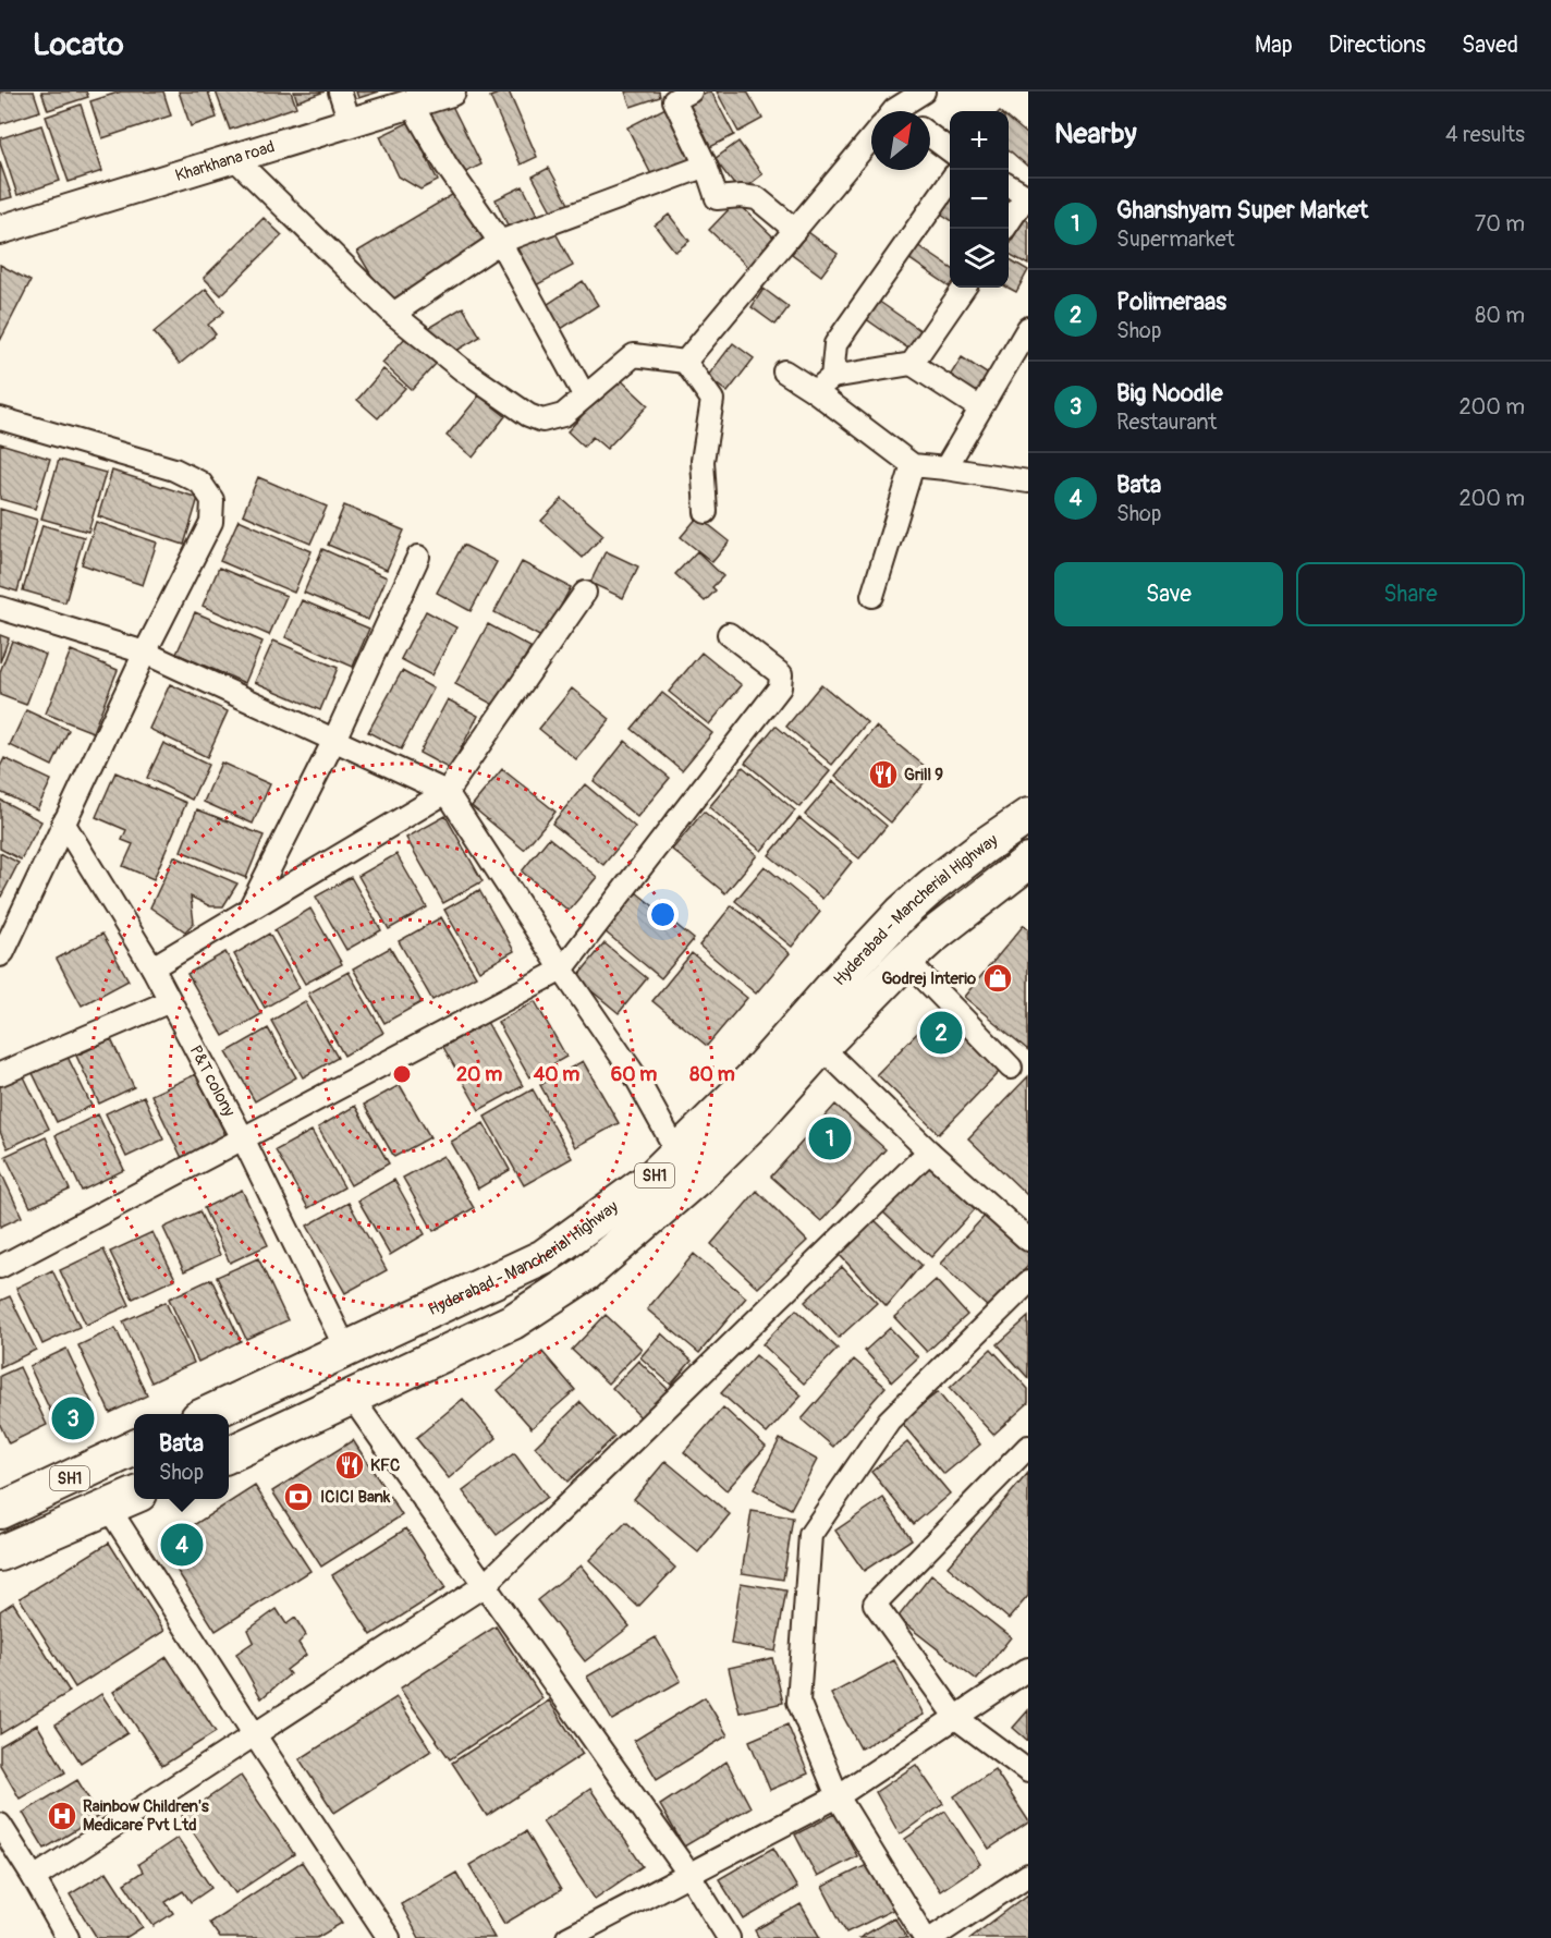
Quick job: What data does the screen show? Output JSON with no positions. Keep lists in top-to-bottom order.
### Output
{
  "streets": {
    "main road": ["Hyderabad - Mancherial Highway", "SH1"],
    "street": ["Kharkhana road", "P&T colony"]
  },
  "crossings": [
    ["Hyderabad - Mancherial Highway", "P&T colony"]
  ],
  "places": {
    "restaurant": ["Grill 9", "KFC"],
    "shop": ["Godrej Interio"],
    "bank": ["ICICI Bank"],
    "hospital": ["Rainbow Children's Medicare Pvt Ltd"]
  },
  "north": "top right",
  "page": {
    "header": "Locato",
    "nav": ["Map", "Directions", "Saved"],
    "heading": ["Nearby", "4 results"],
    "map_buttons": ["+", "−"],
    "list": [
      {
        "mark": "1",
        "name": "Ghanshyam Super Market",
        "note": "Supermarket",
        "value": "70 m"
      },
      {
        "mark": "2",
        "name": "Polimeraas",
        "note": "Shop",
        "value": "80 m"
      },
      {
        "mark": "3",
        "name": "Big Noodle",
        "note": "Restaurant",
        "value": "200 m"
      },
      {
        "mark": "4",
        "name": "Bata",
        "note": "Shop",
        "value": "200 m"
      }
    ],
    "buttons": ["Save", "Share"],
    "pins": [
      "2",
      "1",
      "3",
      "4"
    ],
    "popup": ["Bata", "Shop"]
  },
  "rings": [
    "20 m",
    "40 m",
    "60 m",
    "80 m"
  ]
}
